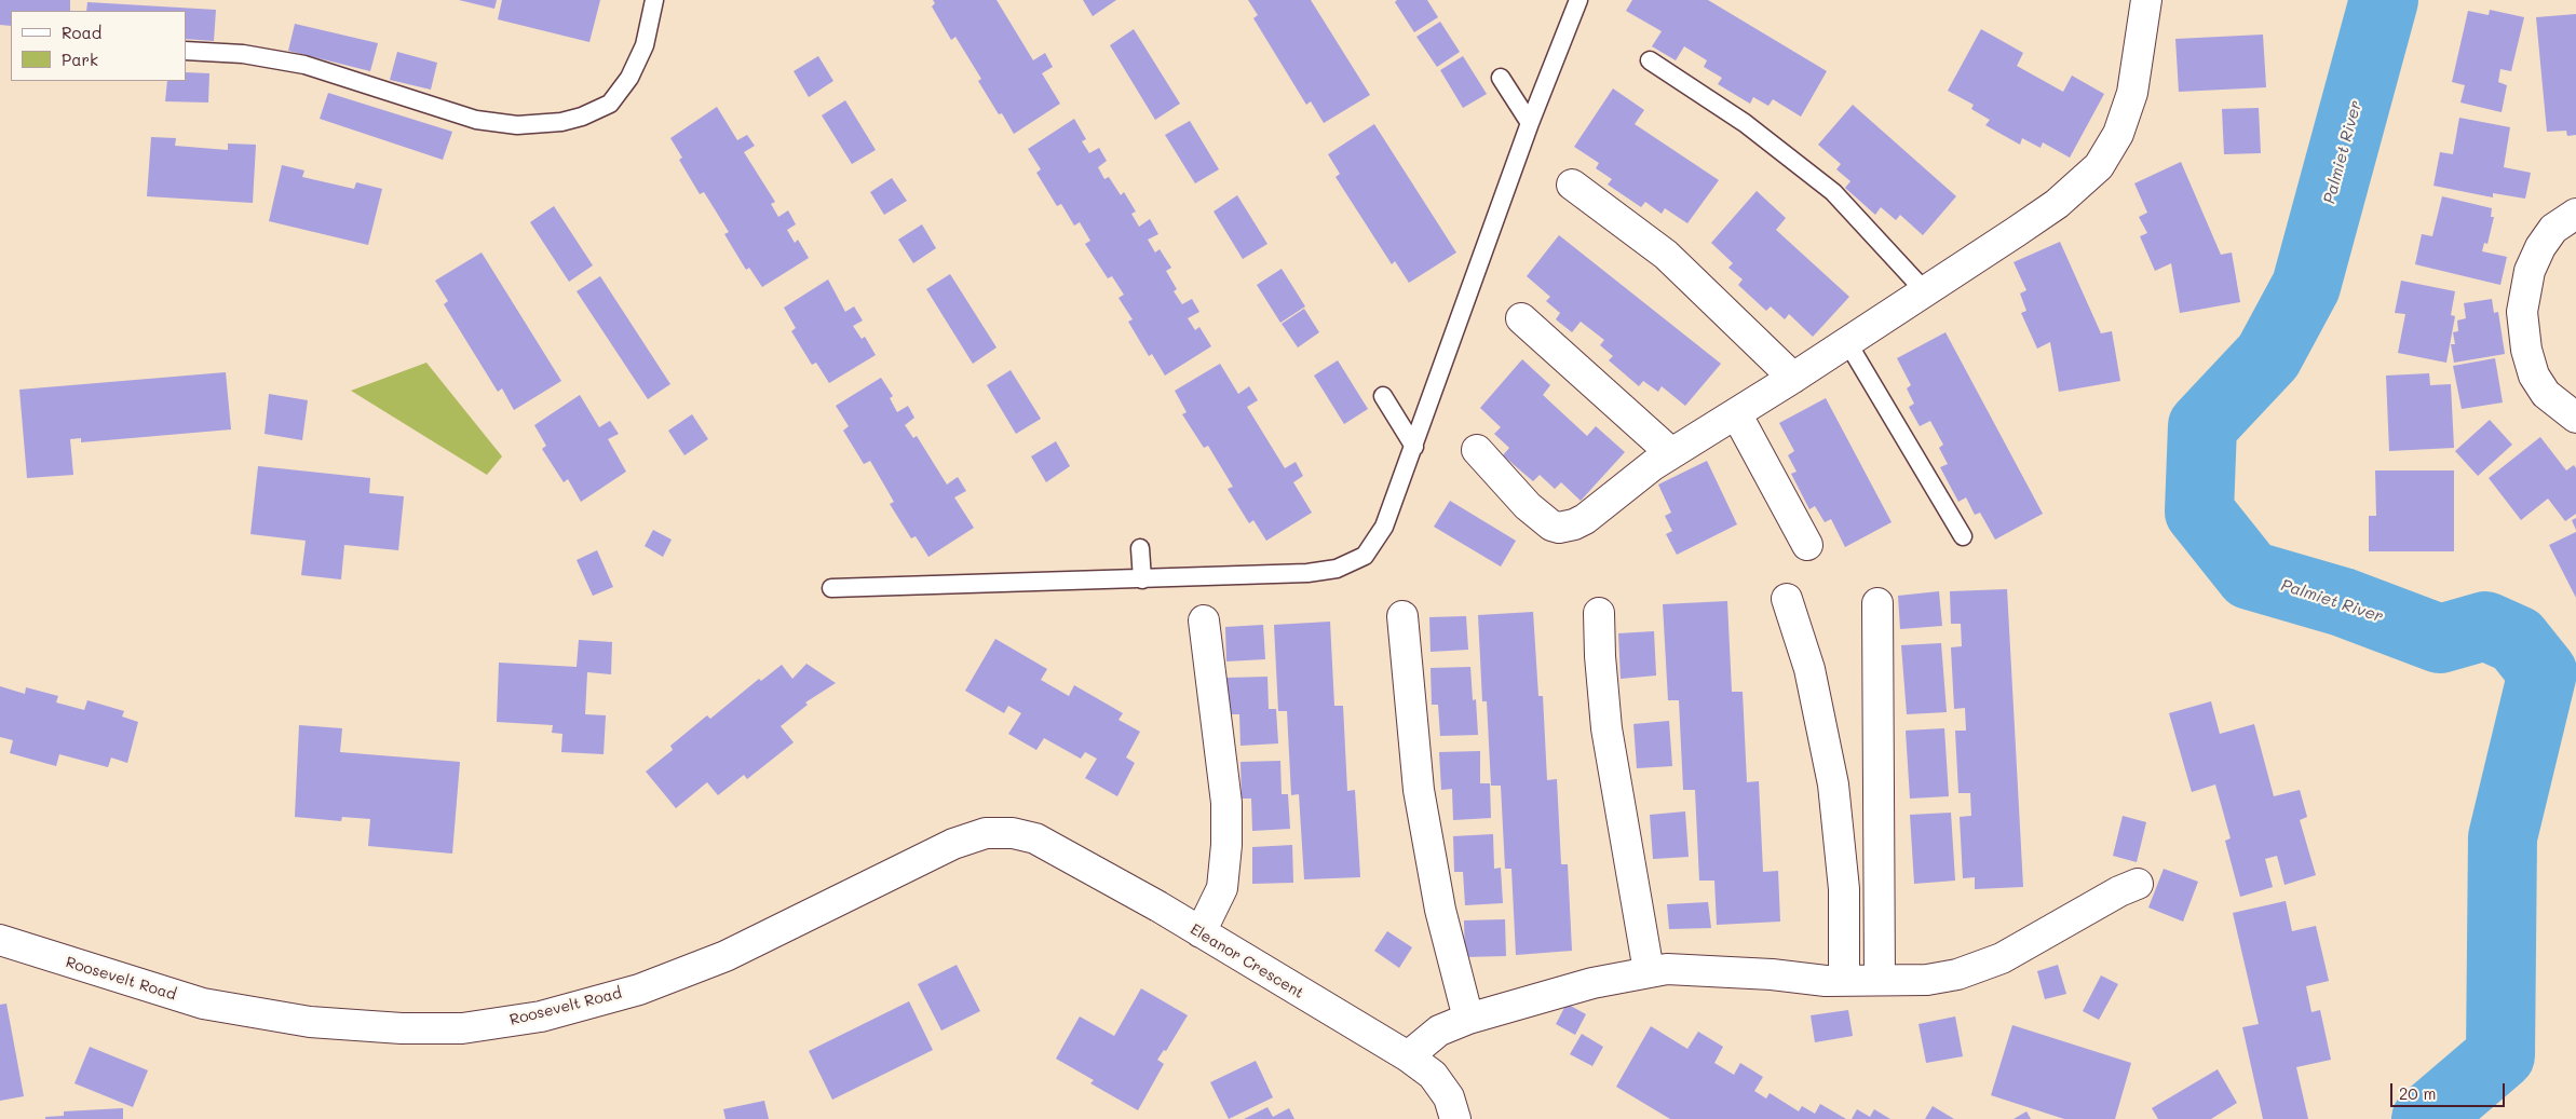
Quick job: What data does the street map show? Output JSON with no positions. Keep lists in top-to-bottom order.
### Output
{
  "streets": {
    "street": ["Eleanor Crescent", "Roosevelt Road"]
  },
  "crossings": [
    ["Eleanor Crescent", "Roosevelt Road"]
  ],
  "water": ["Palmiet River"],
  "legend": ["Road", "Park"],
  "scale_bar": "20 m"
}
